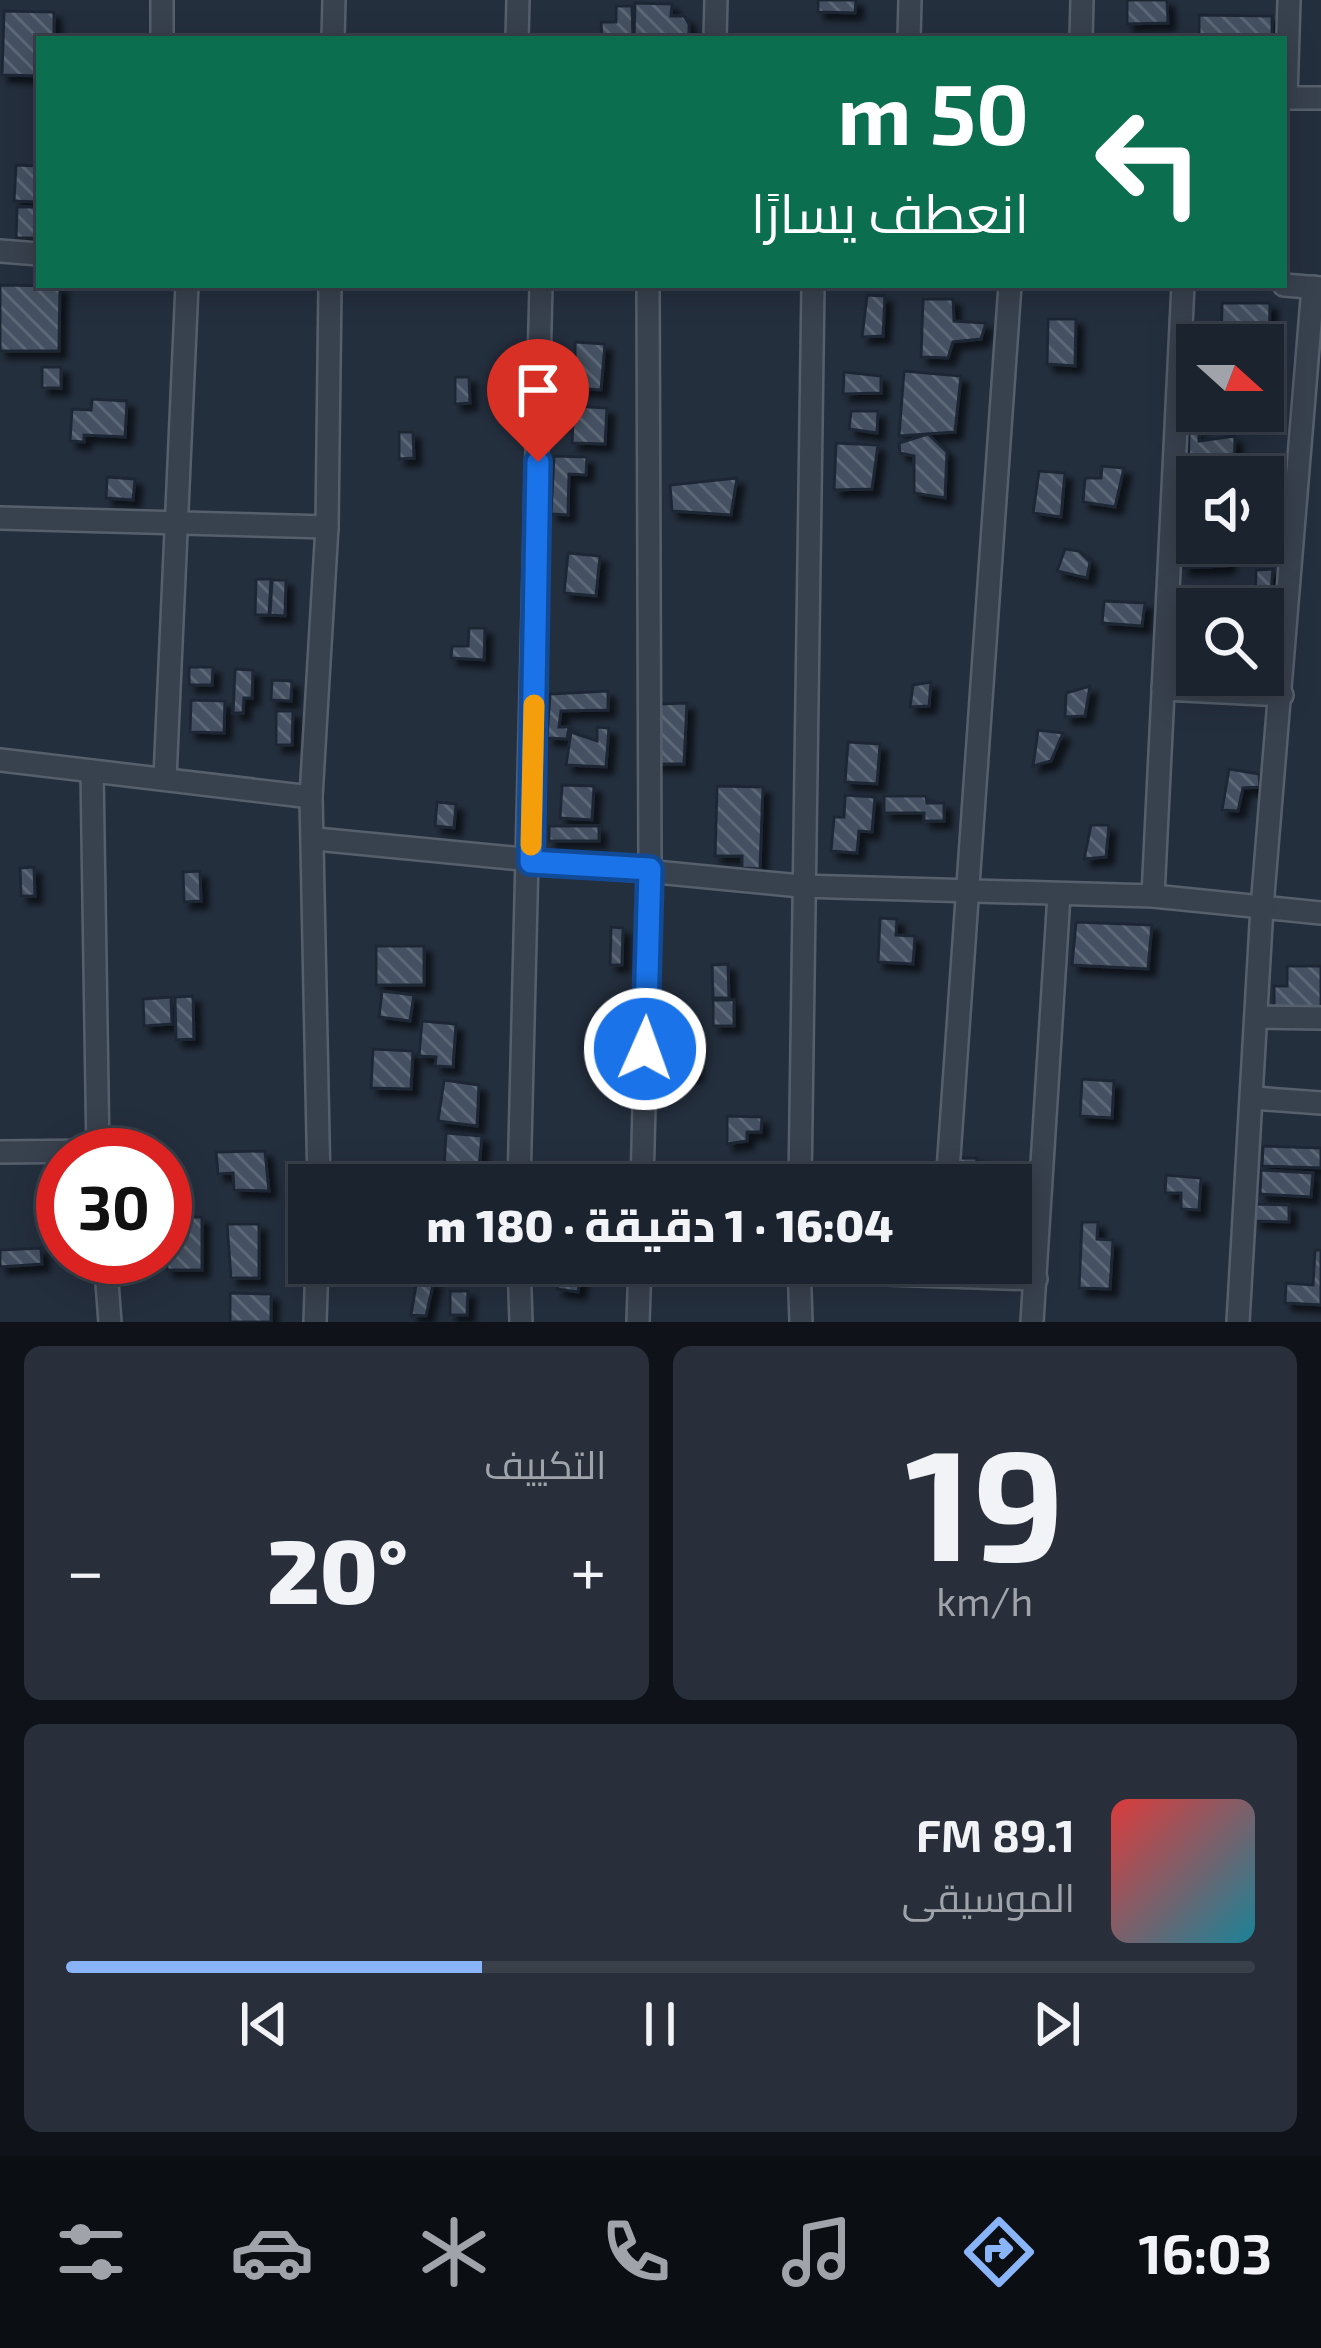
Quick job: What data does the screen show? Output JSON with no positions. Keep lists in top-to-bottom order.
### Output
{
  "north": "right",
  "page": {
    "turn": ["50 m", "انعطف يسارًا"],
    "limit": "30",
    "trip": "16:04 · 1 دقيقة · 180 m",
    "tile": [
      ["19", "km/h"],
      "التكييف"
    ],
    "heat": ["−", "20°", "+"],
    "song": ["89.1 FM", "الموسيقى"],
    "tabs": "16:03"
  }
}
